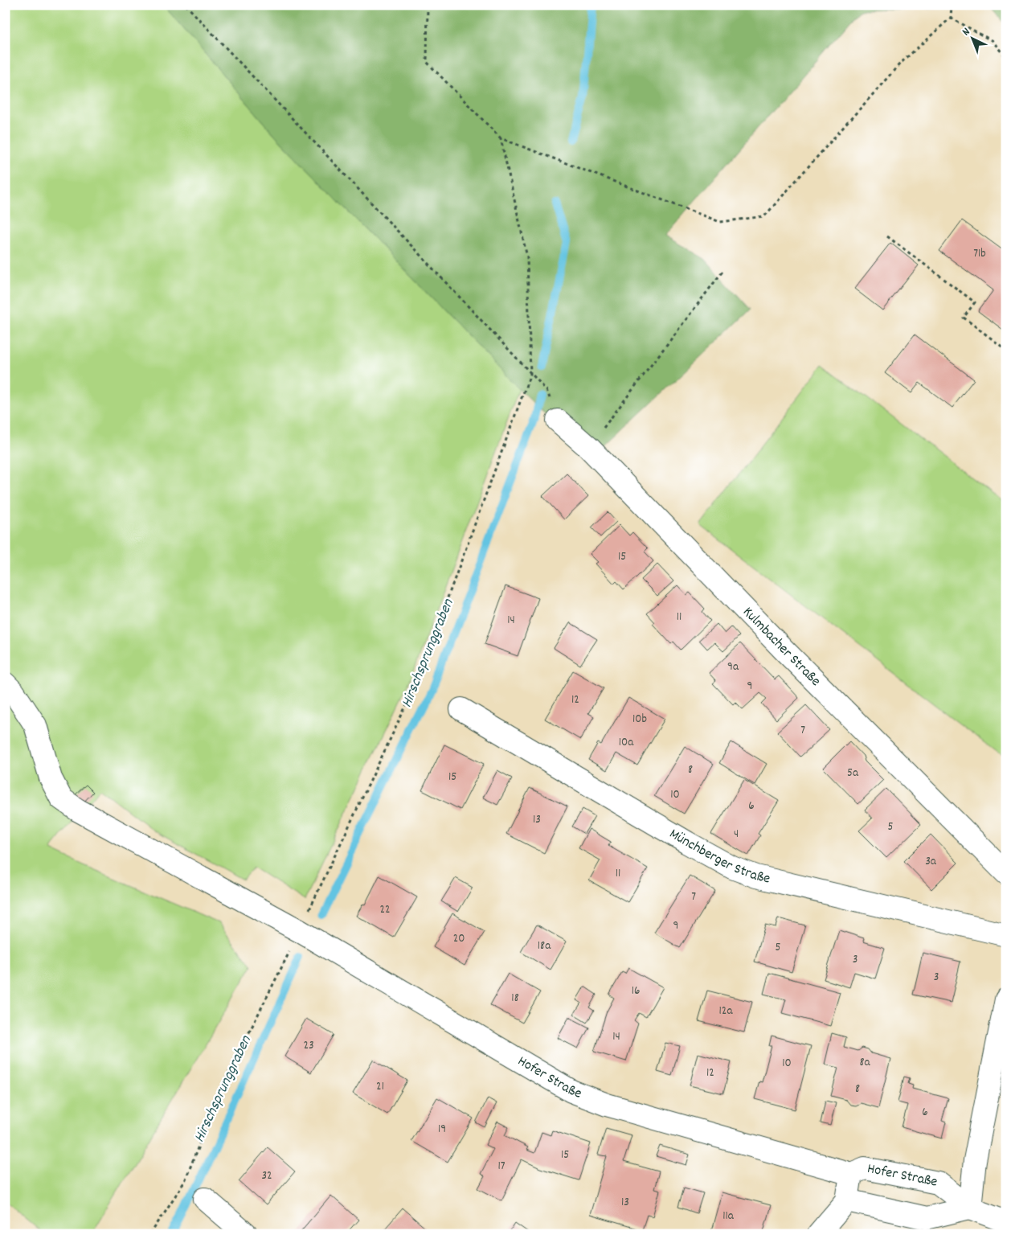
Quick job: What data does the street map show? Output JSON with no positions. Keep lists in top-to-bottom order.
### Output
{
  "streets": {
    "street": ["Kulmbacher Straße", "Münchberger Straße", "Hofer Straße"]
  },
  "water": ["Hirschsprunggraben"],
  "house_numbers": [
    "71b",
    "15",
    "11",
    "14",
    "9a",
    "9",
    "12",
    "10b",
    "7",
    "10a",
    "8",
    "5a",
    "15",
    "10",
    "6",
    "13",
    "5",
    "4",
    "3a",
    "11",
    "7",
    "22",
    "9",
    "20",
    "18a",
    "5",
    "3",
    "3",
    "16",
    "18",
    "12a",
    "14",
    "23",
    "8a",
    "10",
    "12",
    "21",
    "8",
    "6",
    "19",
    "15",
    "17",
    "32",
    "13",
    "11a"
  ],
  "north": "top left"
}
